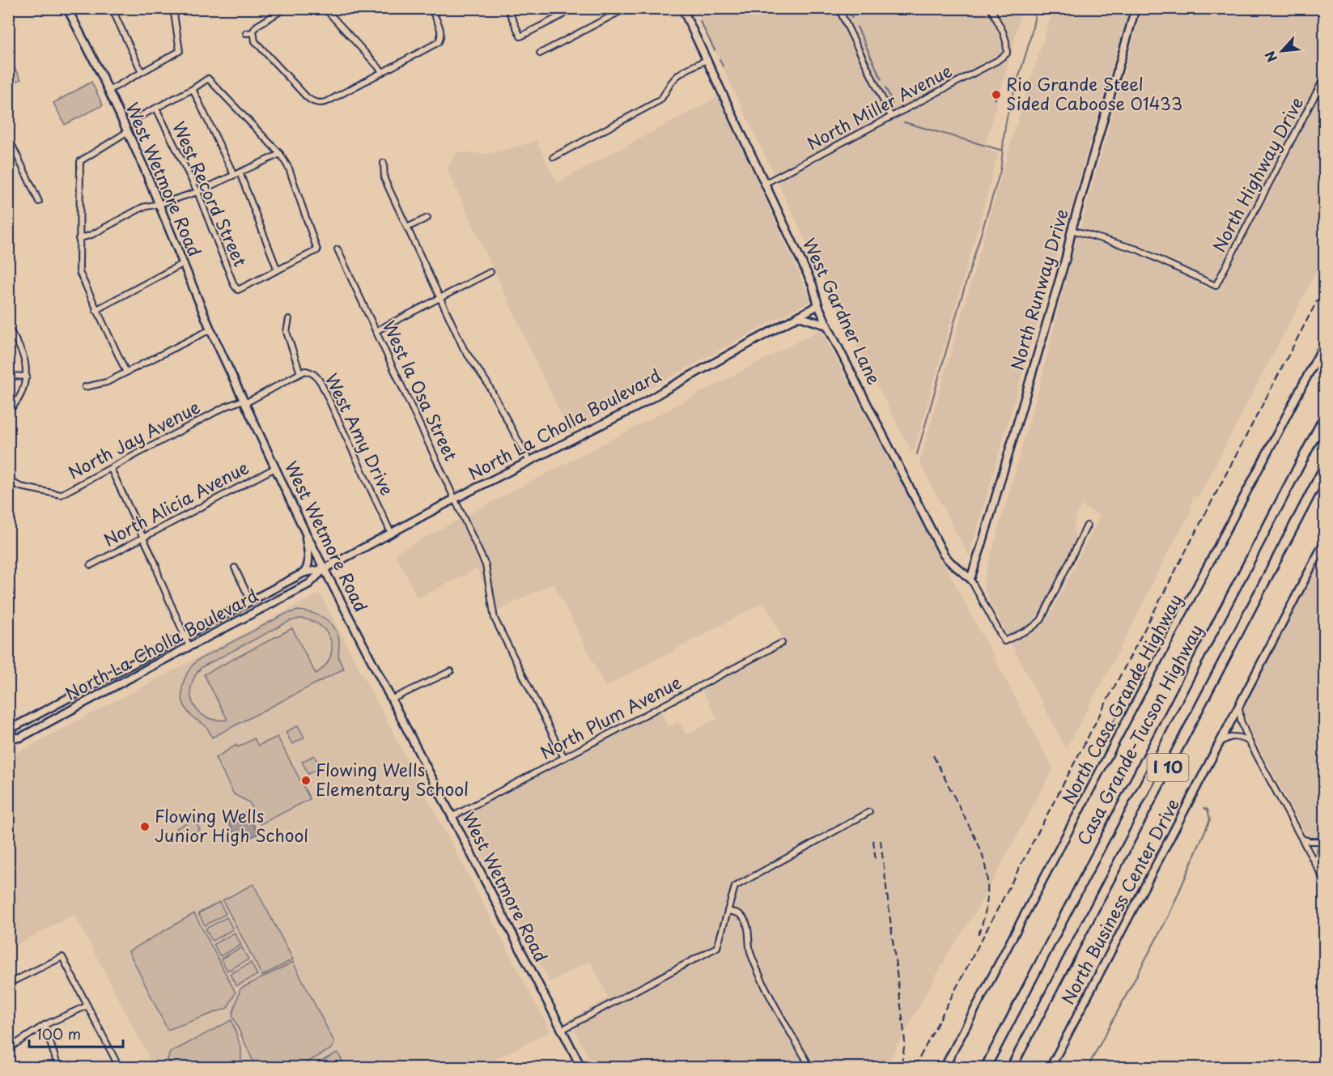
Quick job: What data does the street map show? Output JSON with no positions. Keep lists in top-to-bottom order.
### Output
{
  "streets": {
    "highway": ["Casa Grande-Tucson Highway", "I 10"],
    "street": [
      "North Miller Avenue",
      "North Highway Drive",
      "West Wetmore Road",
      "West Record Street",
      "North Runway Drive",
      "West Gardner Lane",
      "West la Osa Street",
      "North La Cholla Boulevard",
      "West Amy Drive",
      "North Jay Avenue",
      "North Alicia Avenue",
      "North Casa Grande Highway",
      "North Plum Avenue",
      "North Business Center Drive"
    ]
  },
  "crossings": [
    ["North Miller Avenue", "West Gardner Lane"],
    ["North Highway Drive", "North Runway Drive"],
    ["West Wetmore Road", "North La Cholla Boulevard"],
    ["West Wetmore Road", "North Jay Avenue"],
    ["West Wetmore Road", "North Alicia Avenue"],
    ["West Wetmore Road", "North Plum Avenue"],
    ["North Runway Drive", "West Gardner Lane"],
    ["West Gardner Lane", "North La Cholla Boulevard"],
    ["West la Osa Street", "North La Cholla Boulevard"],
    ["West la Osa Street", "North Plum Avenue"],
    ["North La Cholla Boulevard", "West Amy Drive"],
    ["West Amy Drive", "North Jay Avenue"]
  ],
  "places": ["Rio Grande Steel Sided Caboose 01433", "Flowing Wells Elementary School", "Flowing Wells Junior High School"],
  "scale_bar": "100 m",
  "north": "bottom left"
}
